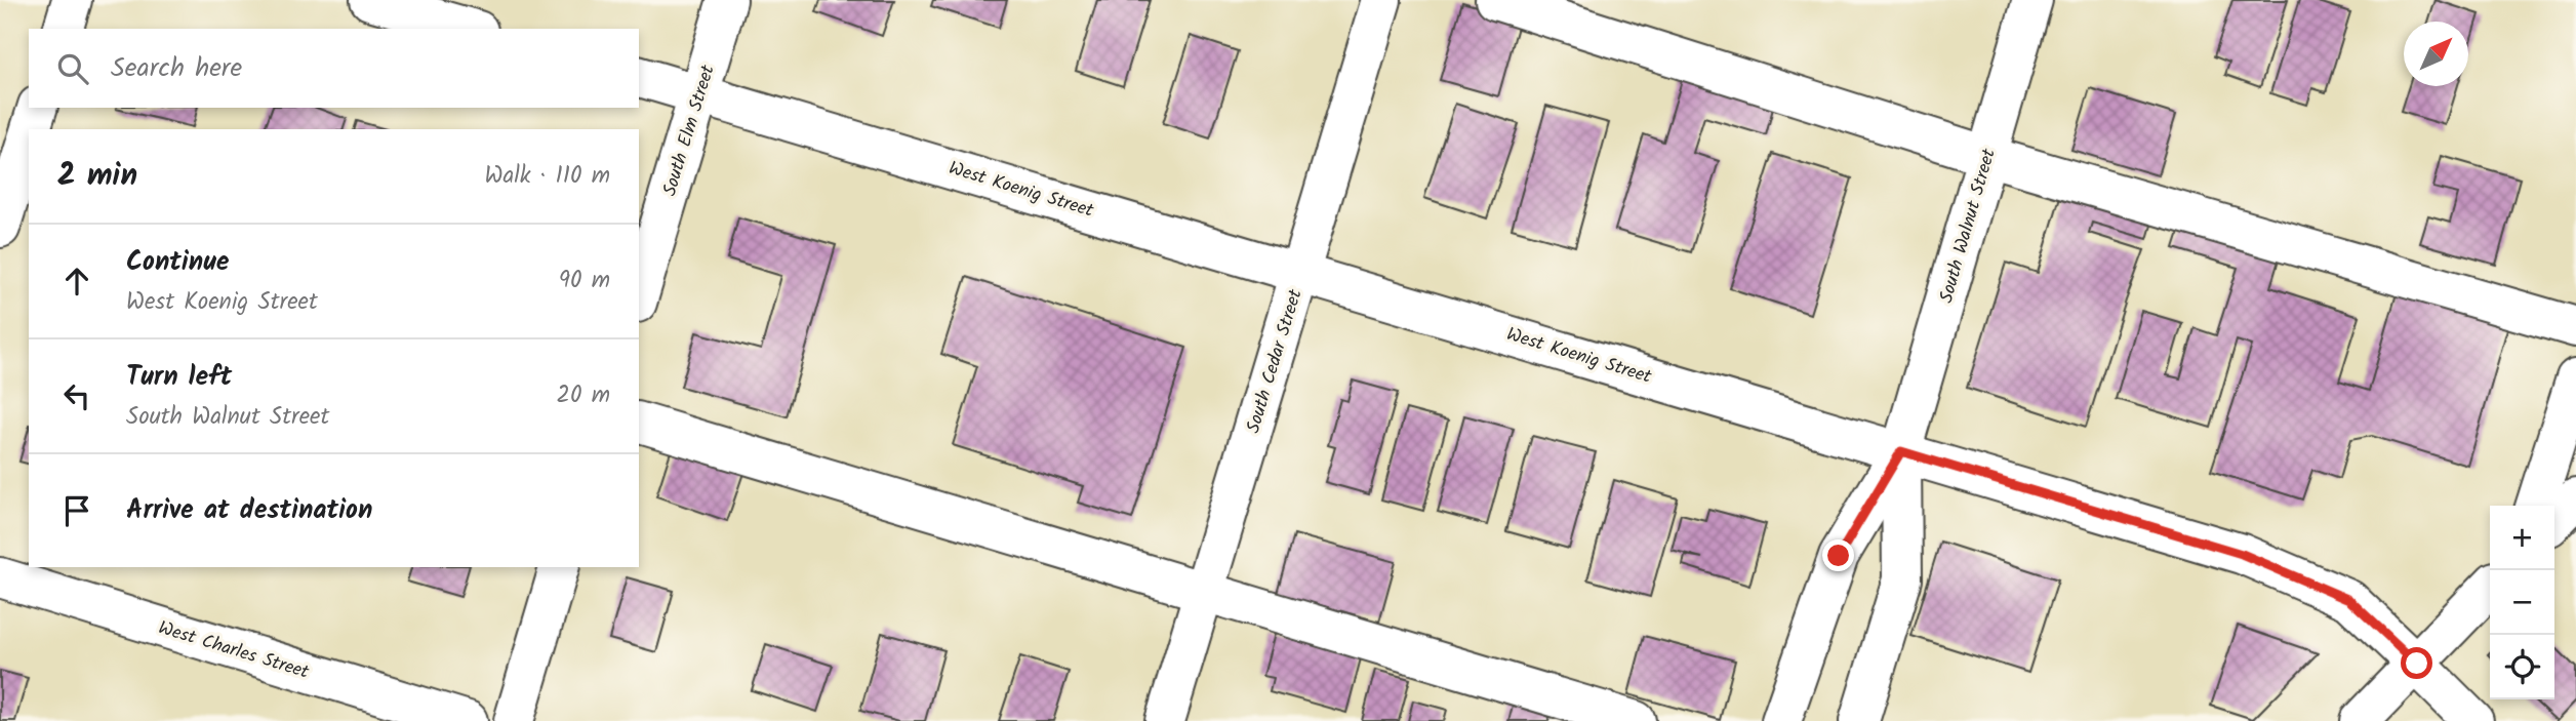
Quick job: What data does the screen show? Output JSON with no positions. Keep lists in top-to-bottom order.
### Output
{
  "streets": {
    "street": [
      "South Elm Street",
      "West Koenig Street",
      "South Walnut Street",
      "South Cedar Street",
      "West Charles Street"
    ]
  },
  "crossings": [
    ["South Elm Street", "West Koenig Street"],
    ["West Koenig Street", "South Walnut Street"],
    ["West Koenig Street", "South Cedar Street"]
  ],
  "north": "top right",
  "page": {
    "search": "Search here",
    "heading": ["2 min", "Walk · 110 m"],
    "list": [
      ["Continue", "West Koenig Street", "90 m"],
      ["Turn left", "South Walnut Street", "20 m"],
      "Arrive at destination"
    ],
    "map_buttons": ["+", "−"]
  }
}
